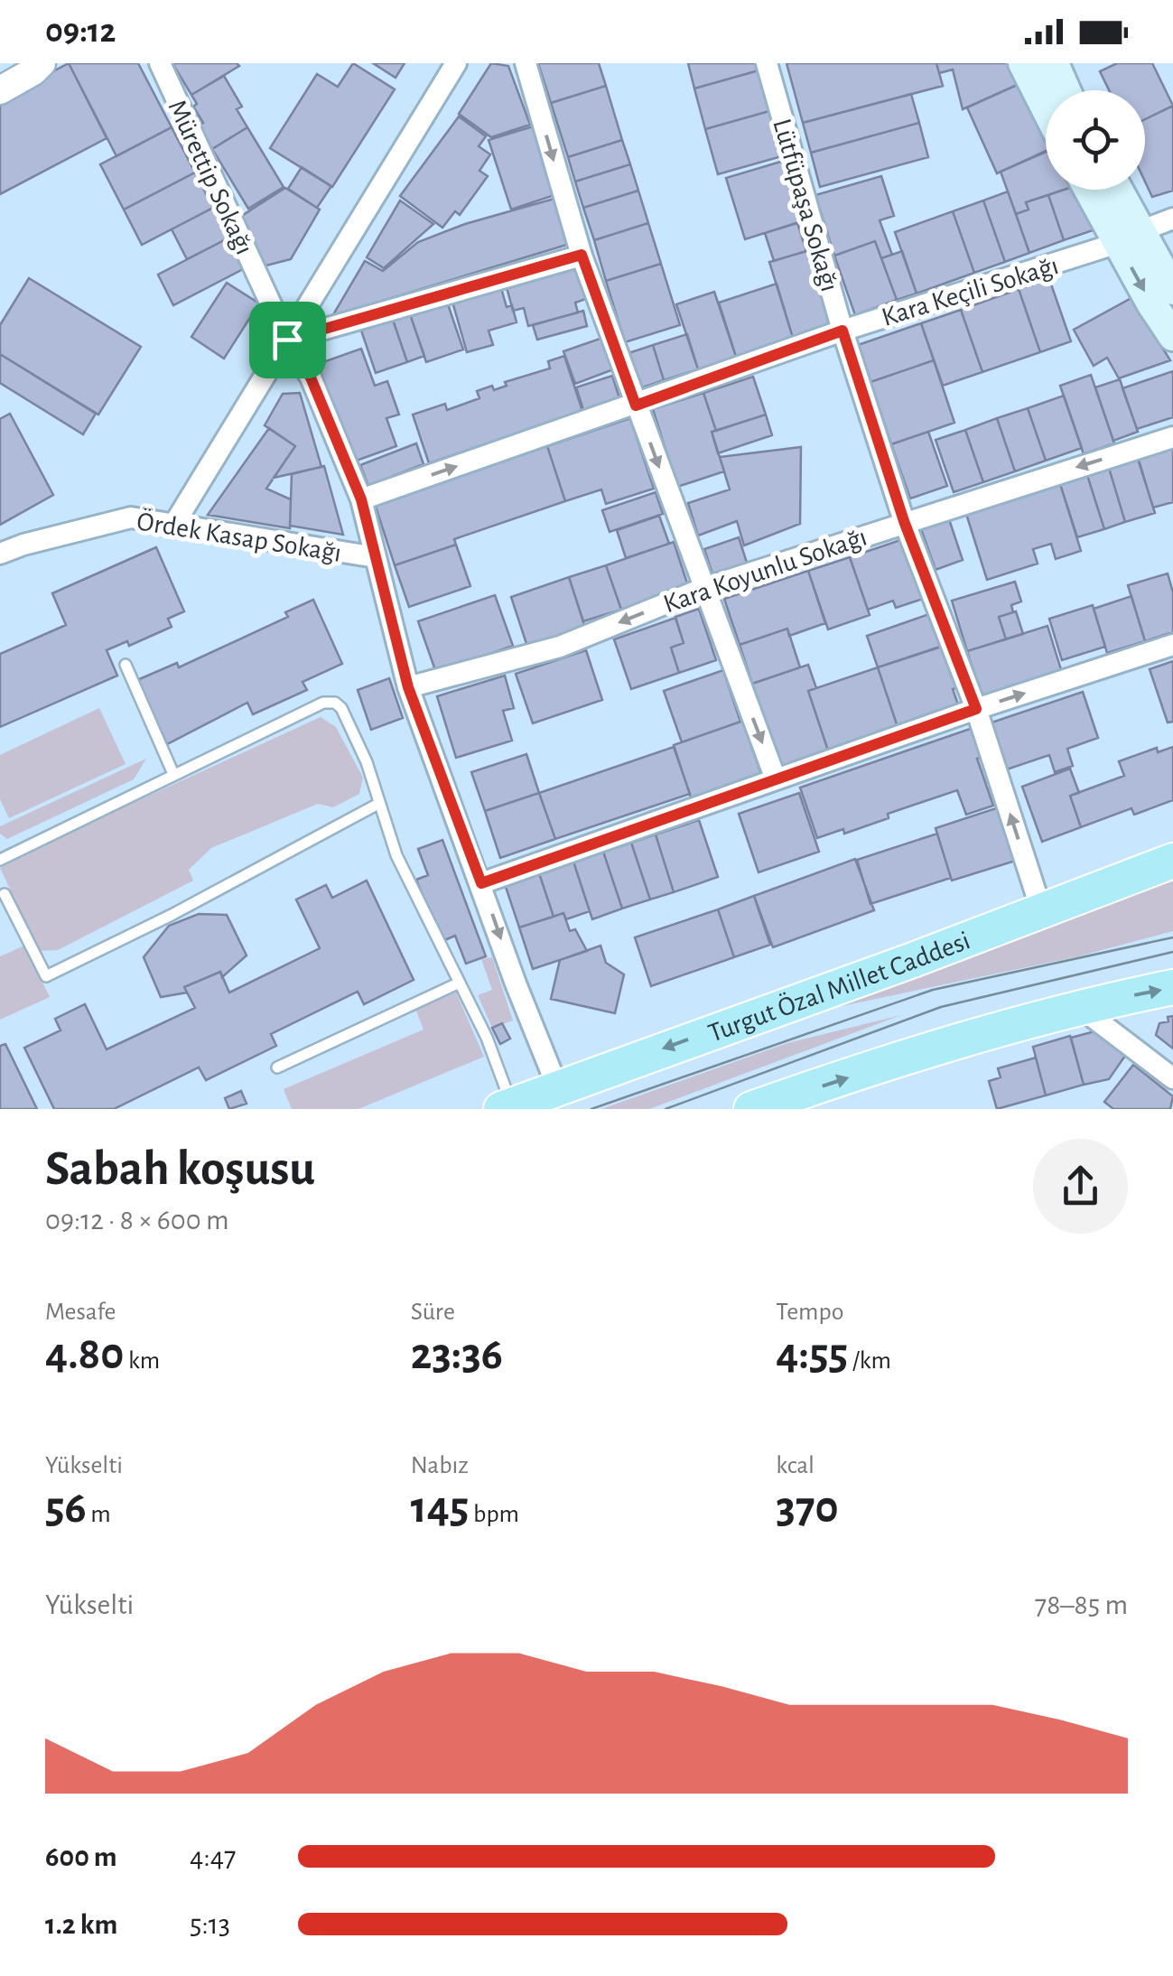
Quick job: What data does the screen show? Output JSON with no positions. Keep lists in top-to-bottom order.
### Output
{
  "streets": {
    "main road": ["Turgut Özal Millet Caddesi"],
    "street": [
      "Mürettip Sokağı",
      "Lütfüpaşa Sokağı",
      "Kara Keçili Sokağı",
      "Ördek Kasap Sokağı",
      "Kara Koyunlu Sokağı"
    ]
  },
  "crossings": [
    ["Mürettip Sokağı", "Kara Keçili Sokağı"],
    ["Mürettip Sokağı", "Ördek Kasap Sokağı"],
    ["Mürettip Sokağı", "Kara Koyunlu Sokağı"],
    ["Mürettip Sokağı", "Turgut Özal Millet Caddesi"],
    ["Lütfüpaşa Sokağı", "Kara Keçili Sokağı"],
    ["Lütfüpaşa Sokağı", "Kara Koyunlu Sokağı"],
    ["Lütfüpaşa Sokağı", "Turgut Özal Millet Caddesi"]
  ],
  "one_way": ["Kara Koyunlu Sokağı"],
  "page": {
    "status": "09:12",
    "heading": ["Sabah koşusu", "09:12 · 8 × 600 m"],
    "stats": [
      ["Mesafe", "4.80 km"],
      ["Süre", "23:36"],
      ["Tempo", "4:55 /km"],
      ["Yükselti", "56 m"],
      ["Nabız", "145 bpm"],
      ["kcal", "370"]
    ],
    "chart": ["Yükselti", "78–85 m"],
    "list": [
      {
        "name": "600 m",
        "note": "4:47"
      },
      {
        "name": "1.2 km",
        "note": "5:13"
      }
    ]
  }
}
